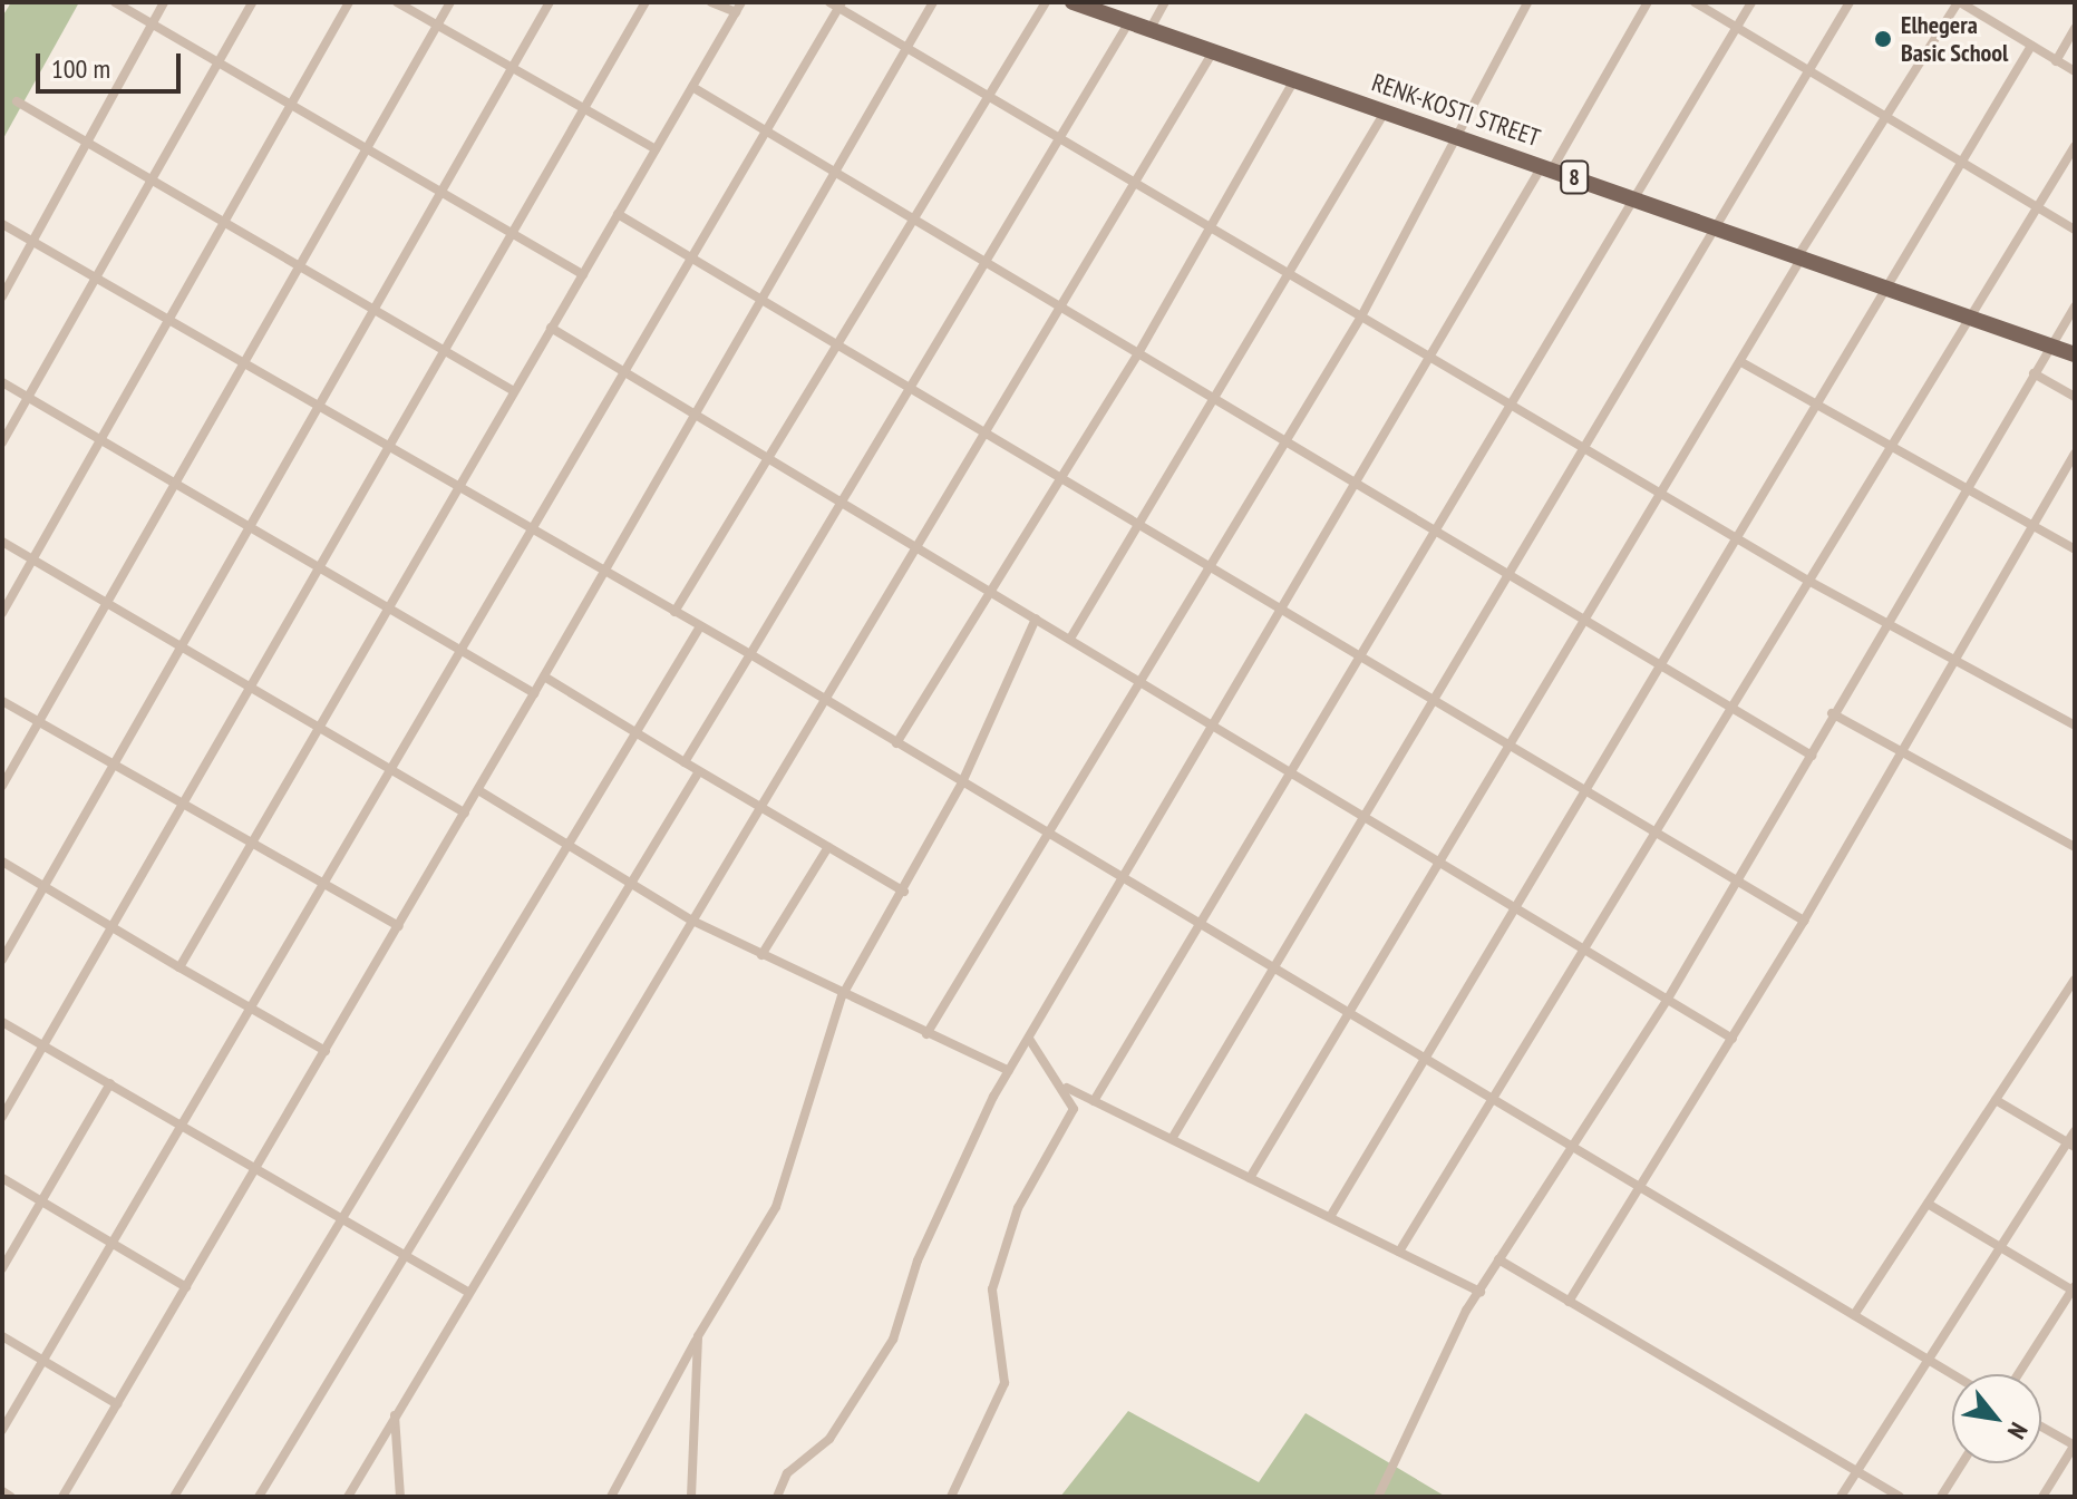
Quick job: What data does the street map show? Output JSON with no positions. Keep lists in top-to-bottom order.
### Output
{
  "streets": {
    "main road": ["RENK-KOSTI STREET", "8"]
  },
  "places": ["Elhegera Basic School"],
  "scale_bar": "100 m",
  "north": "bottom right"
}
